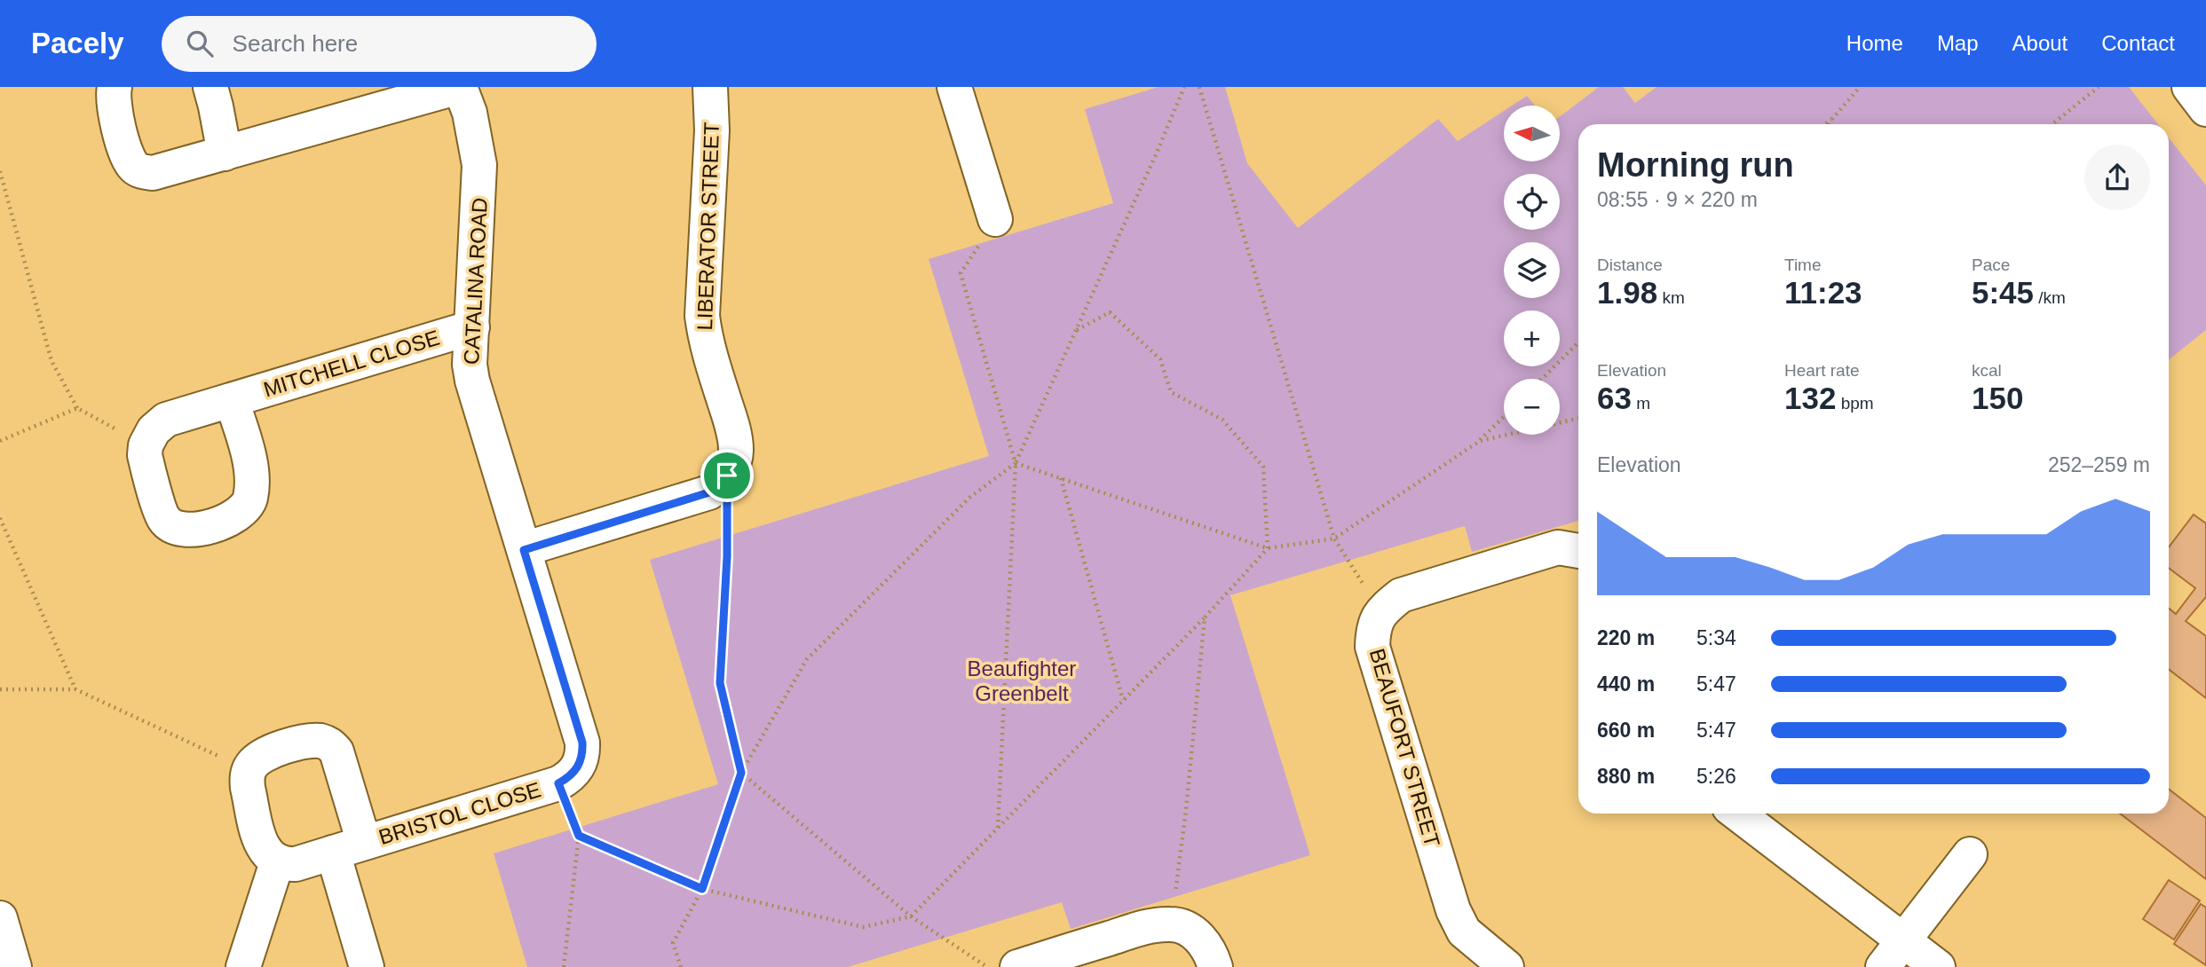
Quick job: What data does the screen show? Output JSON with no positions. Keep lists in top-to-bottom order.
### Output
{
  "streets": {
    "street": [
      "LIBERATOR STREET",
      "CATALINA ROAD",
      "MITCHELL CLOSE",
      "BEAUFORT STREET",
      "BRISTOL CLOSE"
    ]
  },
  "crossings": [
    ["CATALINA ROAD", "MITCHELL CLOSE"],
    ["CATALINA ROAD", "BRISTOL CLOSE"]
  ],
  "parks": ["Beaufighter Greenbelt"],
  "north": "left",
  "page": {
    "header": "Pacely",
    "search": "Search here",
    "nav": [
      "Home",
      "Map",
      "About",
      "Contact"
    ],
    "map_buttons": ["+", "−"],
    "heading": ["Morning run", "08:55 · 9 × 220 m"],
    "stats": [
      ["Distance", "1.98 km"],
      ["Time", "11:23"],
      ["Pace", "5:45 /km"],
      ["Elevation", "63 m"],
      ["Heart rate", "132 bpm"],
      ["kcal", "150"]
    ],
    "chart": ["Elevation", "252–259 m"],
    "list": [
      {
        "name": "220 m",
        "note": "5:34"
      },
      {
        "name": "440 m",
        "note": "5:47"
      },
      {
        "name": "660 m",
        "note": "5:47"
      },
      {
        "name": "880 m",
        "note": "5:26"
      }
    ]
  }
}
